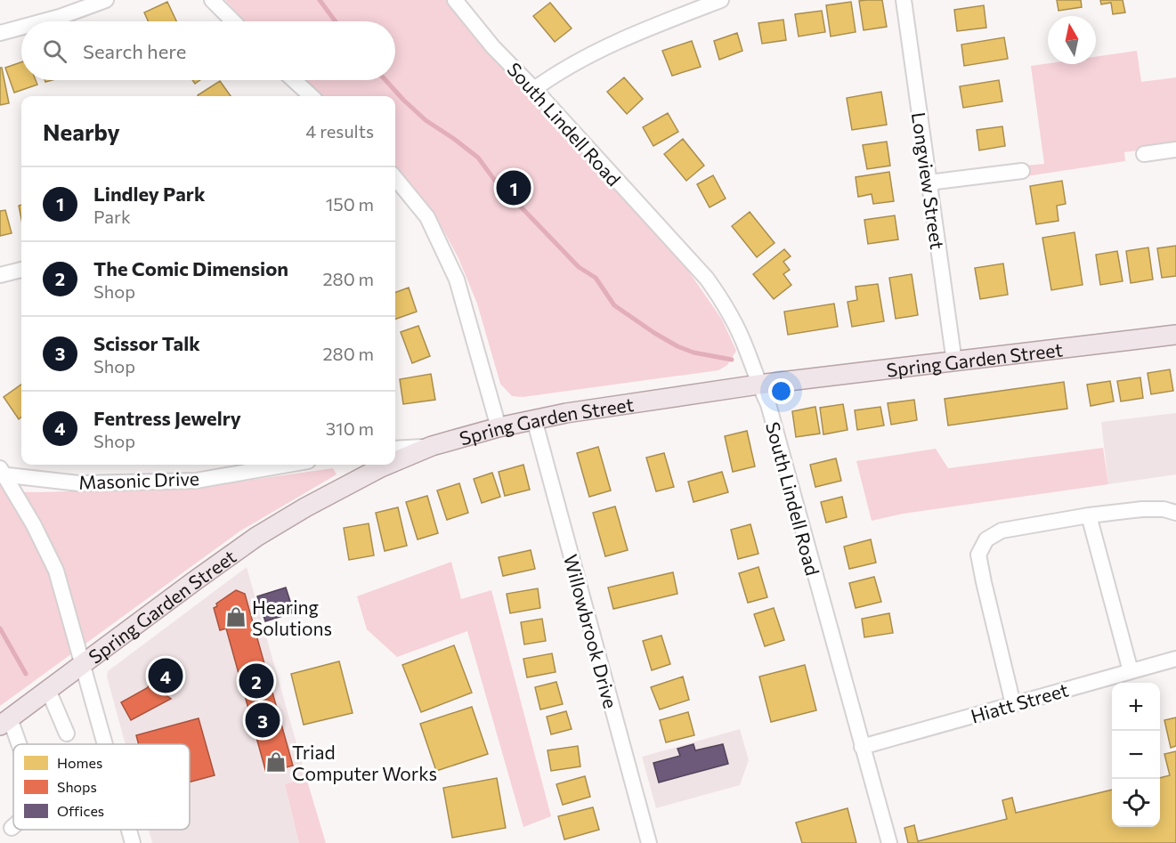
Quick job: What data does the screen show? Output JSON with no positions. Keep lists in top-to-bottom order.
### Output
{
  "streets": {
    "main road": ["Spring Garden Street"],
    "street": [
      "South Lindell Road",
      "Longview Street",
      "Masonic Drive",
      "Willowbrook Drive",
      "Hiatt Street"
    ]
  },
  "crossings": [
    ["South Lindell Road", "Spring Garden Street"],
    ["South Lindell Road", "Hiatt Street"],
    ["Longview Street", "Spring Garden Street"],
    ["Spring Garden Street", "Willowbrook Drive"]
  ],
  "places": {
    "shop": ["Hearing Solutions", "Triad Computer Works"]
  },
  "legend": ["Homes", "Shops", "Offices"],
  "north": "top",
  "page": {
    "search": "Search here",
    "heading": ["Nearby", "4 results"],
    "list": [
      {
        "mark": "1",
        "name": "Lindley Park",
        "note": "Park",
        "value": "150 m"
      },
      {
        "mark": "2",
        "name": "The Comic Dimension",
        "note": "Shop",
        "value": "280 m"
      },
      {
        "mark": "3",
        "name": "Scissor Talk",
        "note": "Shop",
        "value": "280 m"
      },
      {
        "mark": "4",
        "name": "Fentress Jewelry",
        "note": "Shop",
        "value": "310 m"
      }
    ],
    "pins": [
      "1",
      "4",
      "2",
      "3"
    ],
    "map_buttons": ["+", "−"]
  }
}
